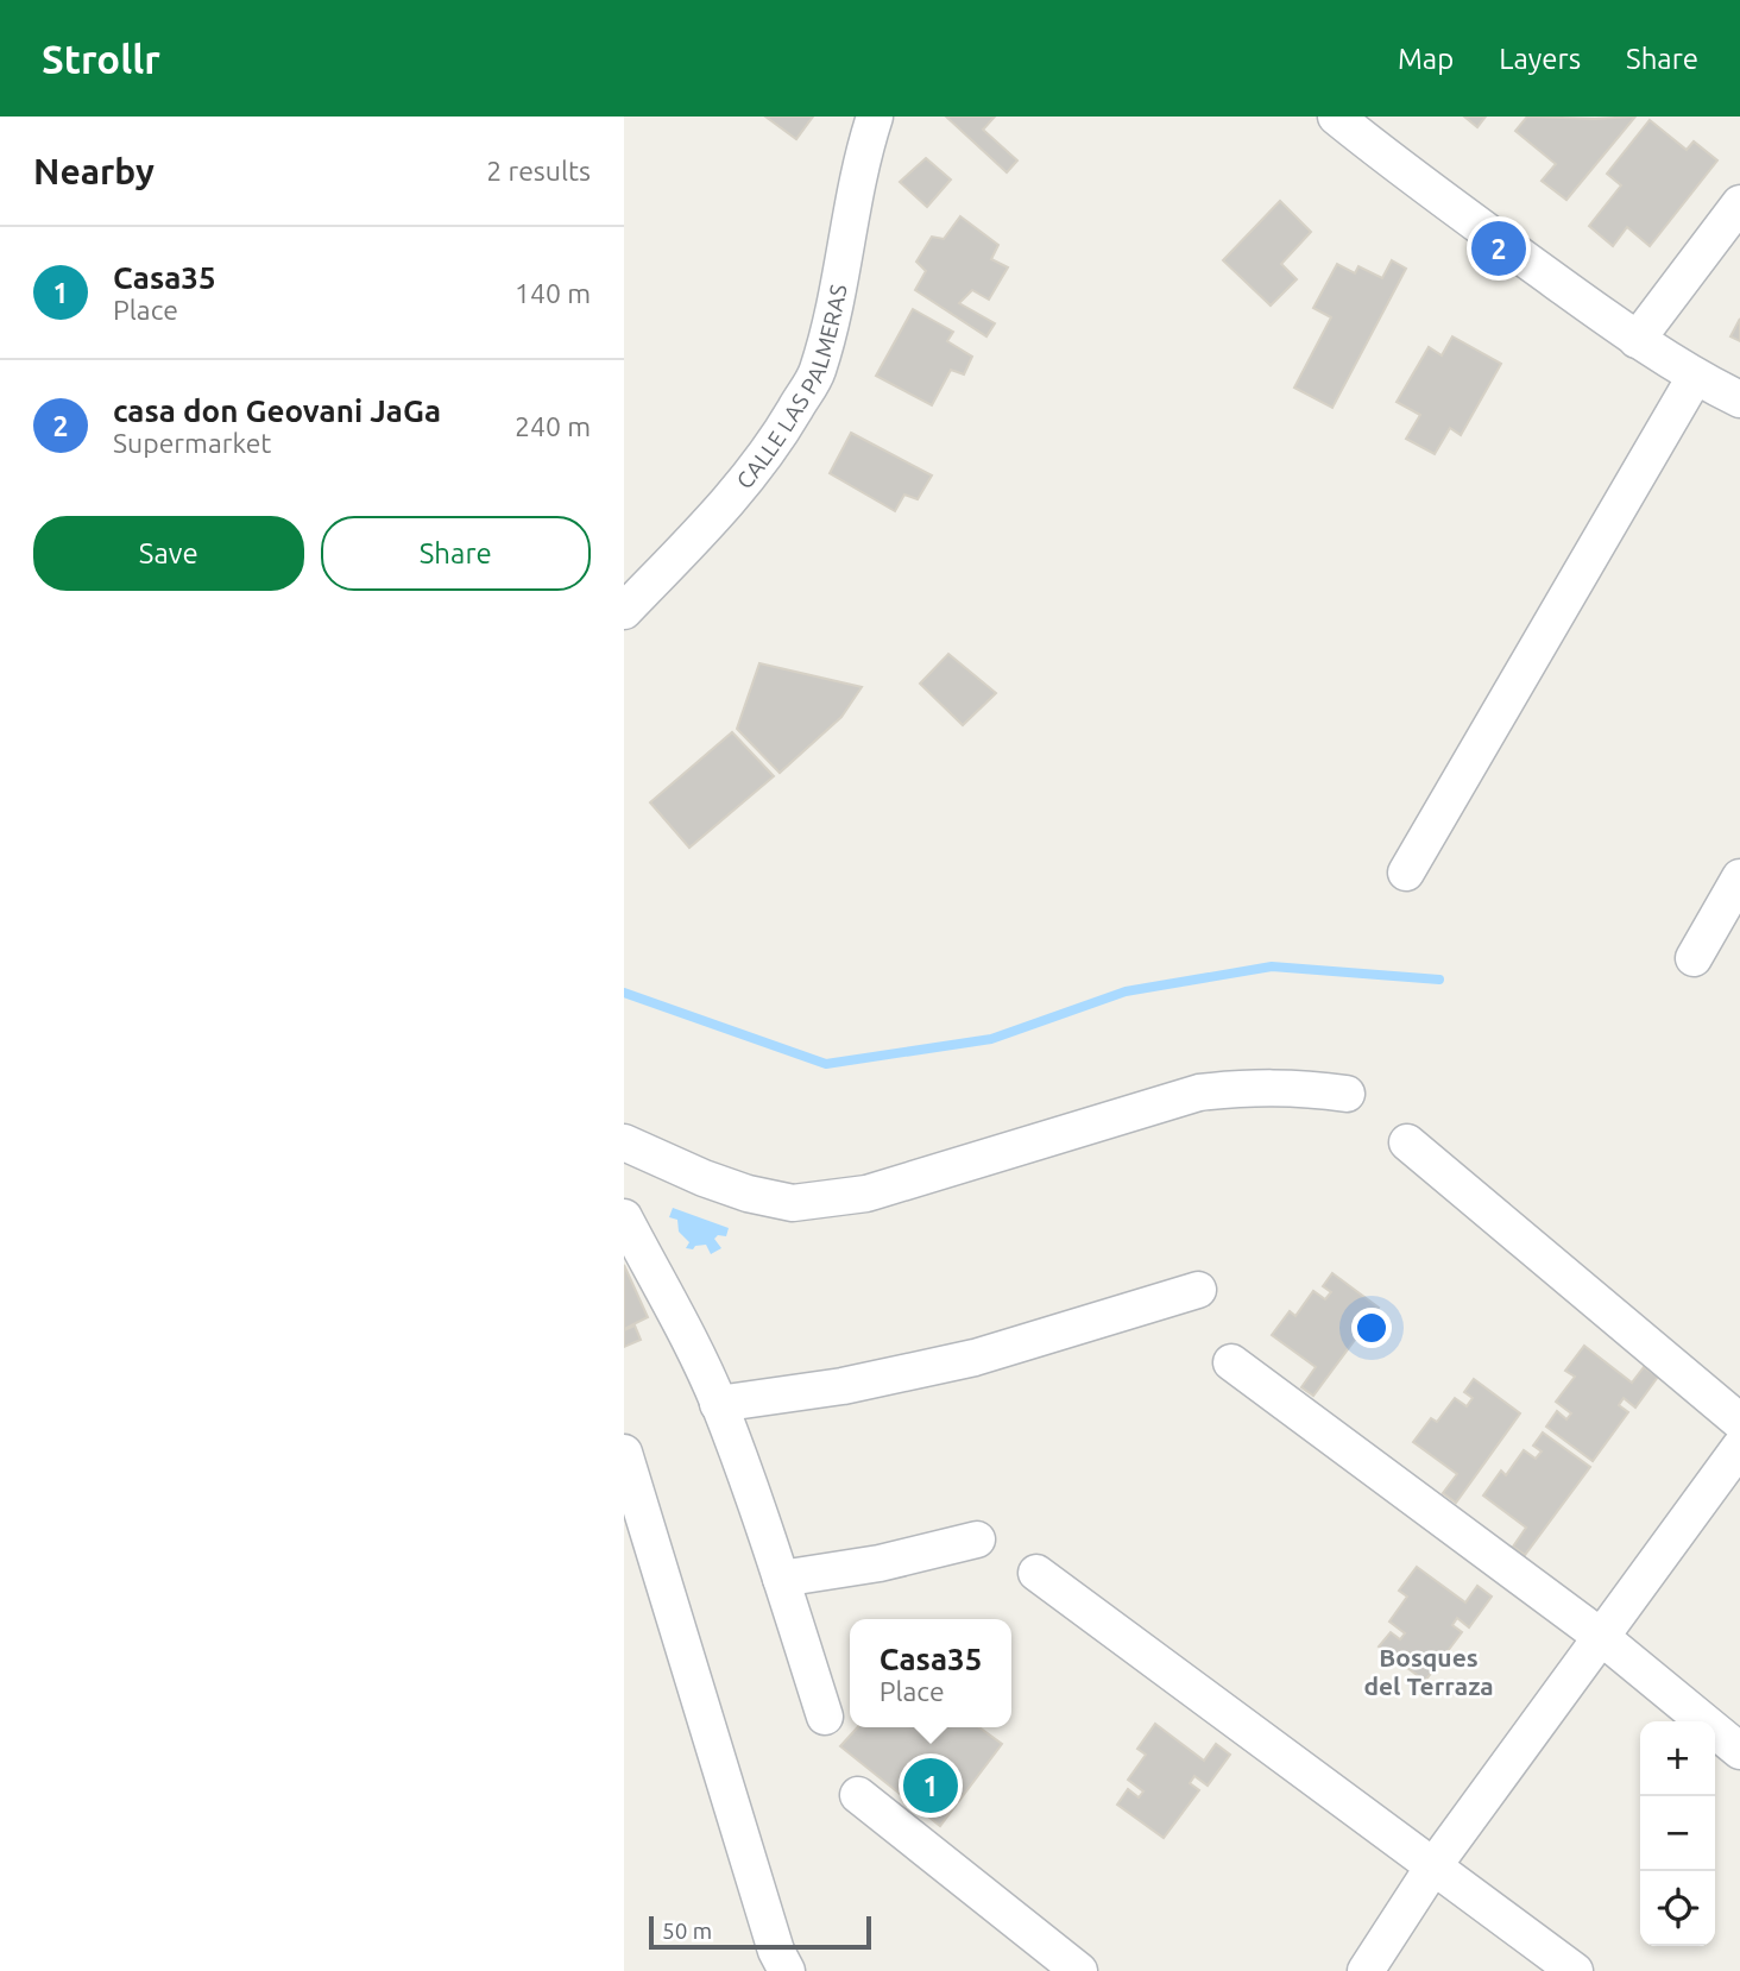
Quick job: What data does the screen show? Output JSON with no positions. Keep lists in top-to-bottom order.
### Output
{
  "streets": {
    "street": ["CALLE LAS PALMERAS"]
  },
  "districts": ["Bosques del Terraza"],
  "scale_bar": "50 m",
  "page": {
    "header": "Strollr",
    "nav": ["Map", "Layers", "Share"],
    "heading": ["Nearby", "2 results"],
    "pins": ["2", "1"],
    "list": [
      {
        "mark": "1",
        "name": "Casa35",
        "note": "Place",
        "value": "140 m"
      },
      {
        "mark": "2",
        "name": "casa don Geovani JaGa",
        "note": "Supermarket",
        "value": "240 m"
      }
    ],
    "buttons": ["Save", "Share"],
    "popup": ["Casa35", "Place"],
    "map_buttons": ["+", "−"],
    "scale": "50 m"
  }
}
